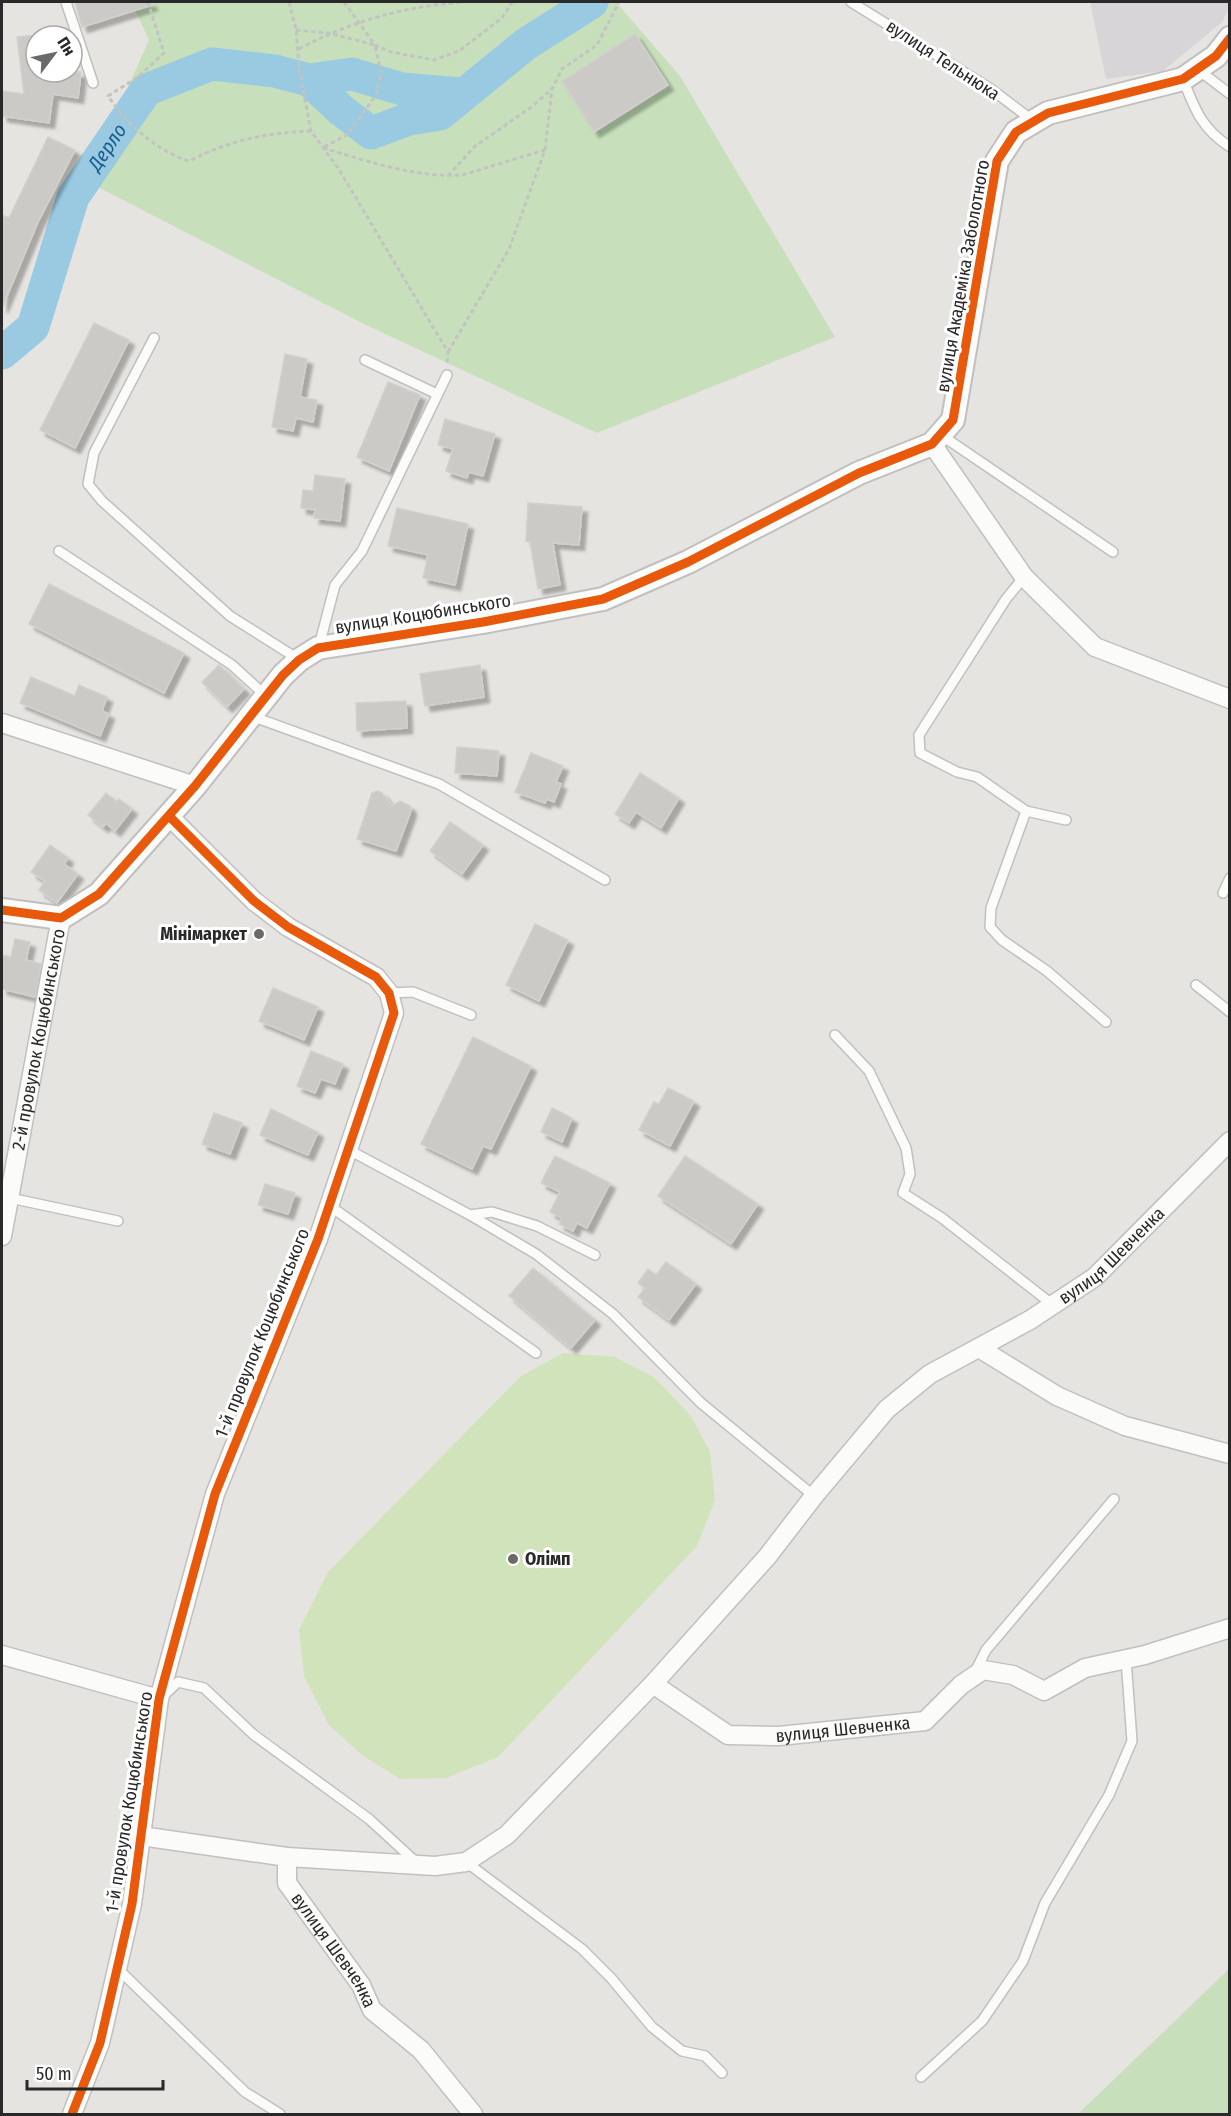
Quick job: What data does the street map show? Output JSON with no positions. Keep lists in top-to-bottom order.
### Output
{
  "streets": {
    "street": [
      "вулиця Академіка Заболотного",
      "вулиця Коцюбинського",
      "2-й провулок Коцюбинського",
      "вулиця Шевченка",
      "1-й провулок Коцюбинського"
    ],
    "lane": ["вулиця Тельнюка"]
  },
  "crossings": [
    ["вулиця Тельнюка", "вулиця Академіка Заболотного"],
    ["вулиця Академіка Заболотного", "вулиця Коцюбинського"],
    ["вулиця Коцюбинського", "2-й провулок Коцюбинського"],
    ["вулиця Шевченка", "1-й провулок Коцюбинського"]
  ],
  "water": ["Дерло"],
  "places": ["Мінімаркет", "Олімп"],
  "scale_bar": "50 m",
  "north": "top right"
}
